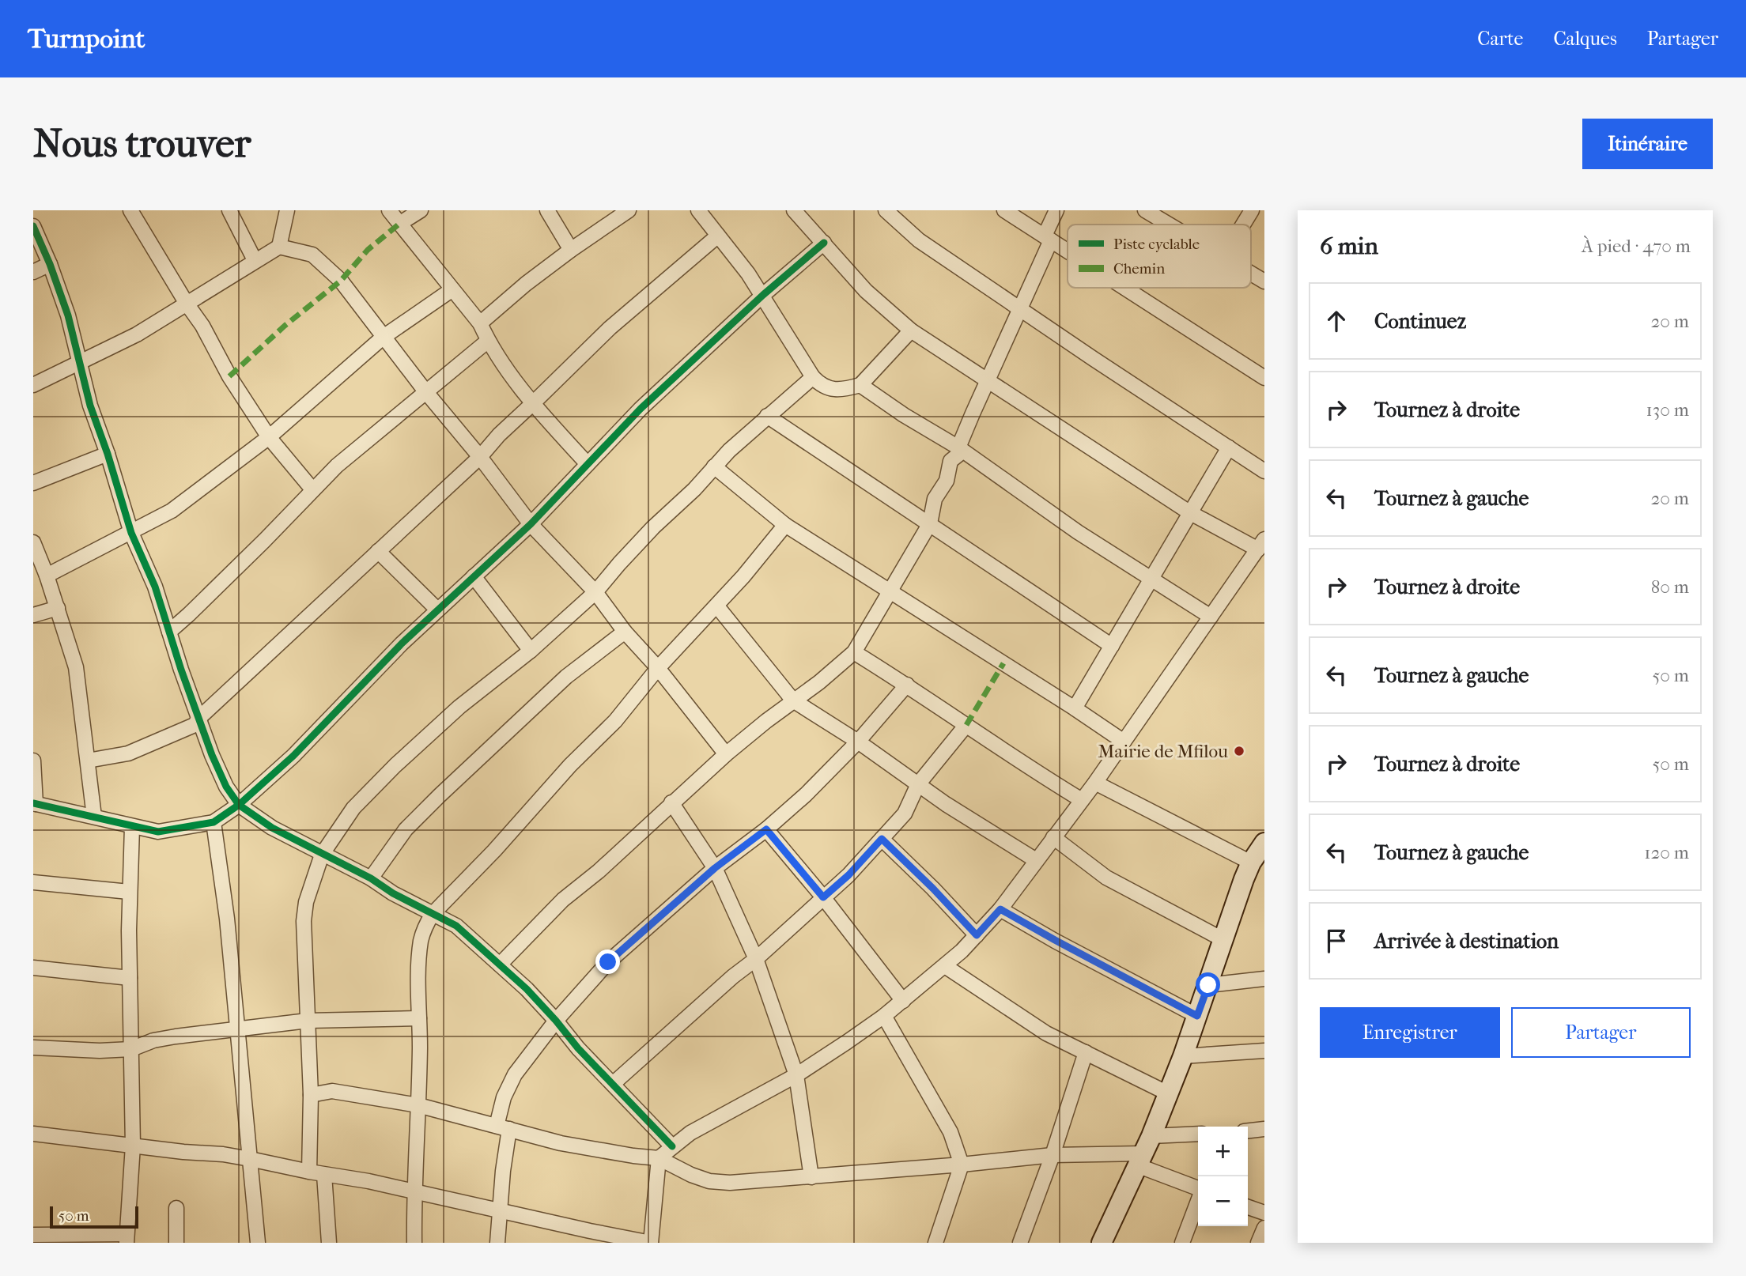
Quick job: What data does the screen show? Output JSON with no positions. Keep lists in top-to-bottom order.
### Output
{
  "places": ["Mairie de Mfilou"],
  "legend": ["Piste cyclable", "Chemin"],
  "scale_bar": "50 m",
  "page": {
    "header": "Turnpoint",
    "nav": ["Carte", "Calques", "Partager"],
    "buttons": [
      "Itinéraire",
      ["Enregistrer", "Partager"]
    ],
    "title": "Nous trouver",
    "heading": ["6 min", "À pied · 470 m"],
    "list": [
      ["Continuez", "20 m"],
      ["Tournez à droite", "130 m"],
      ["Tournez à gauche", "20 m"],
      ["Tournez à droite", "80 m"],
      ["Tournez à gauche", "50 m"],
      ["Tournez à droite", "50 m"],
      ["Tournez à gauche", "120 m"],
      "Arrivée à destination"
    ],
    "map_buttons": ["+", "−"],
    "scale": "50 m"
  }
}
